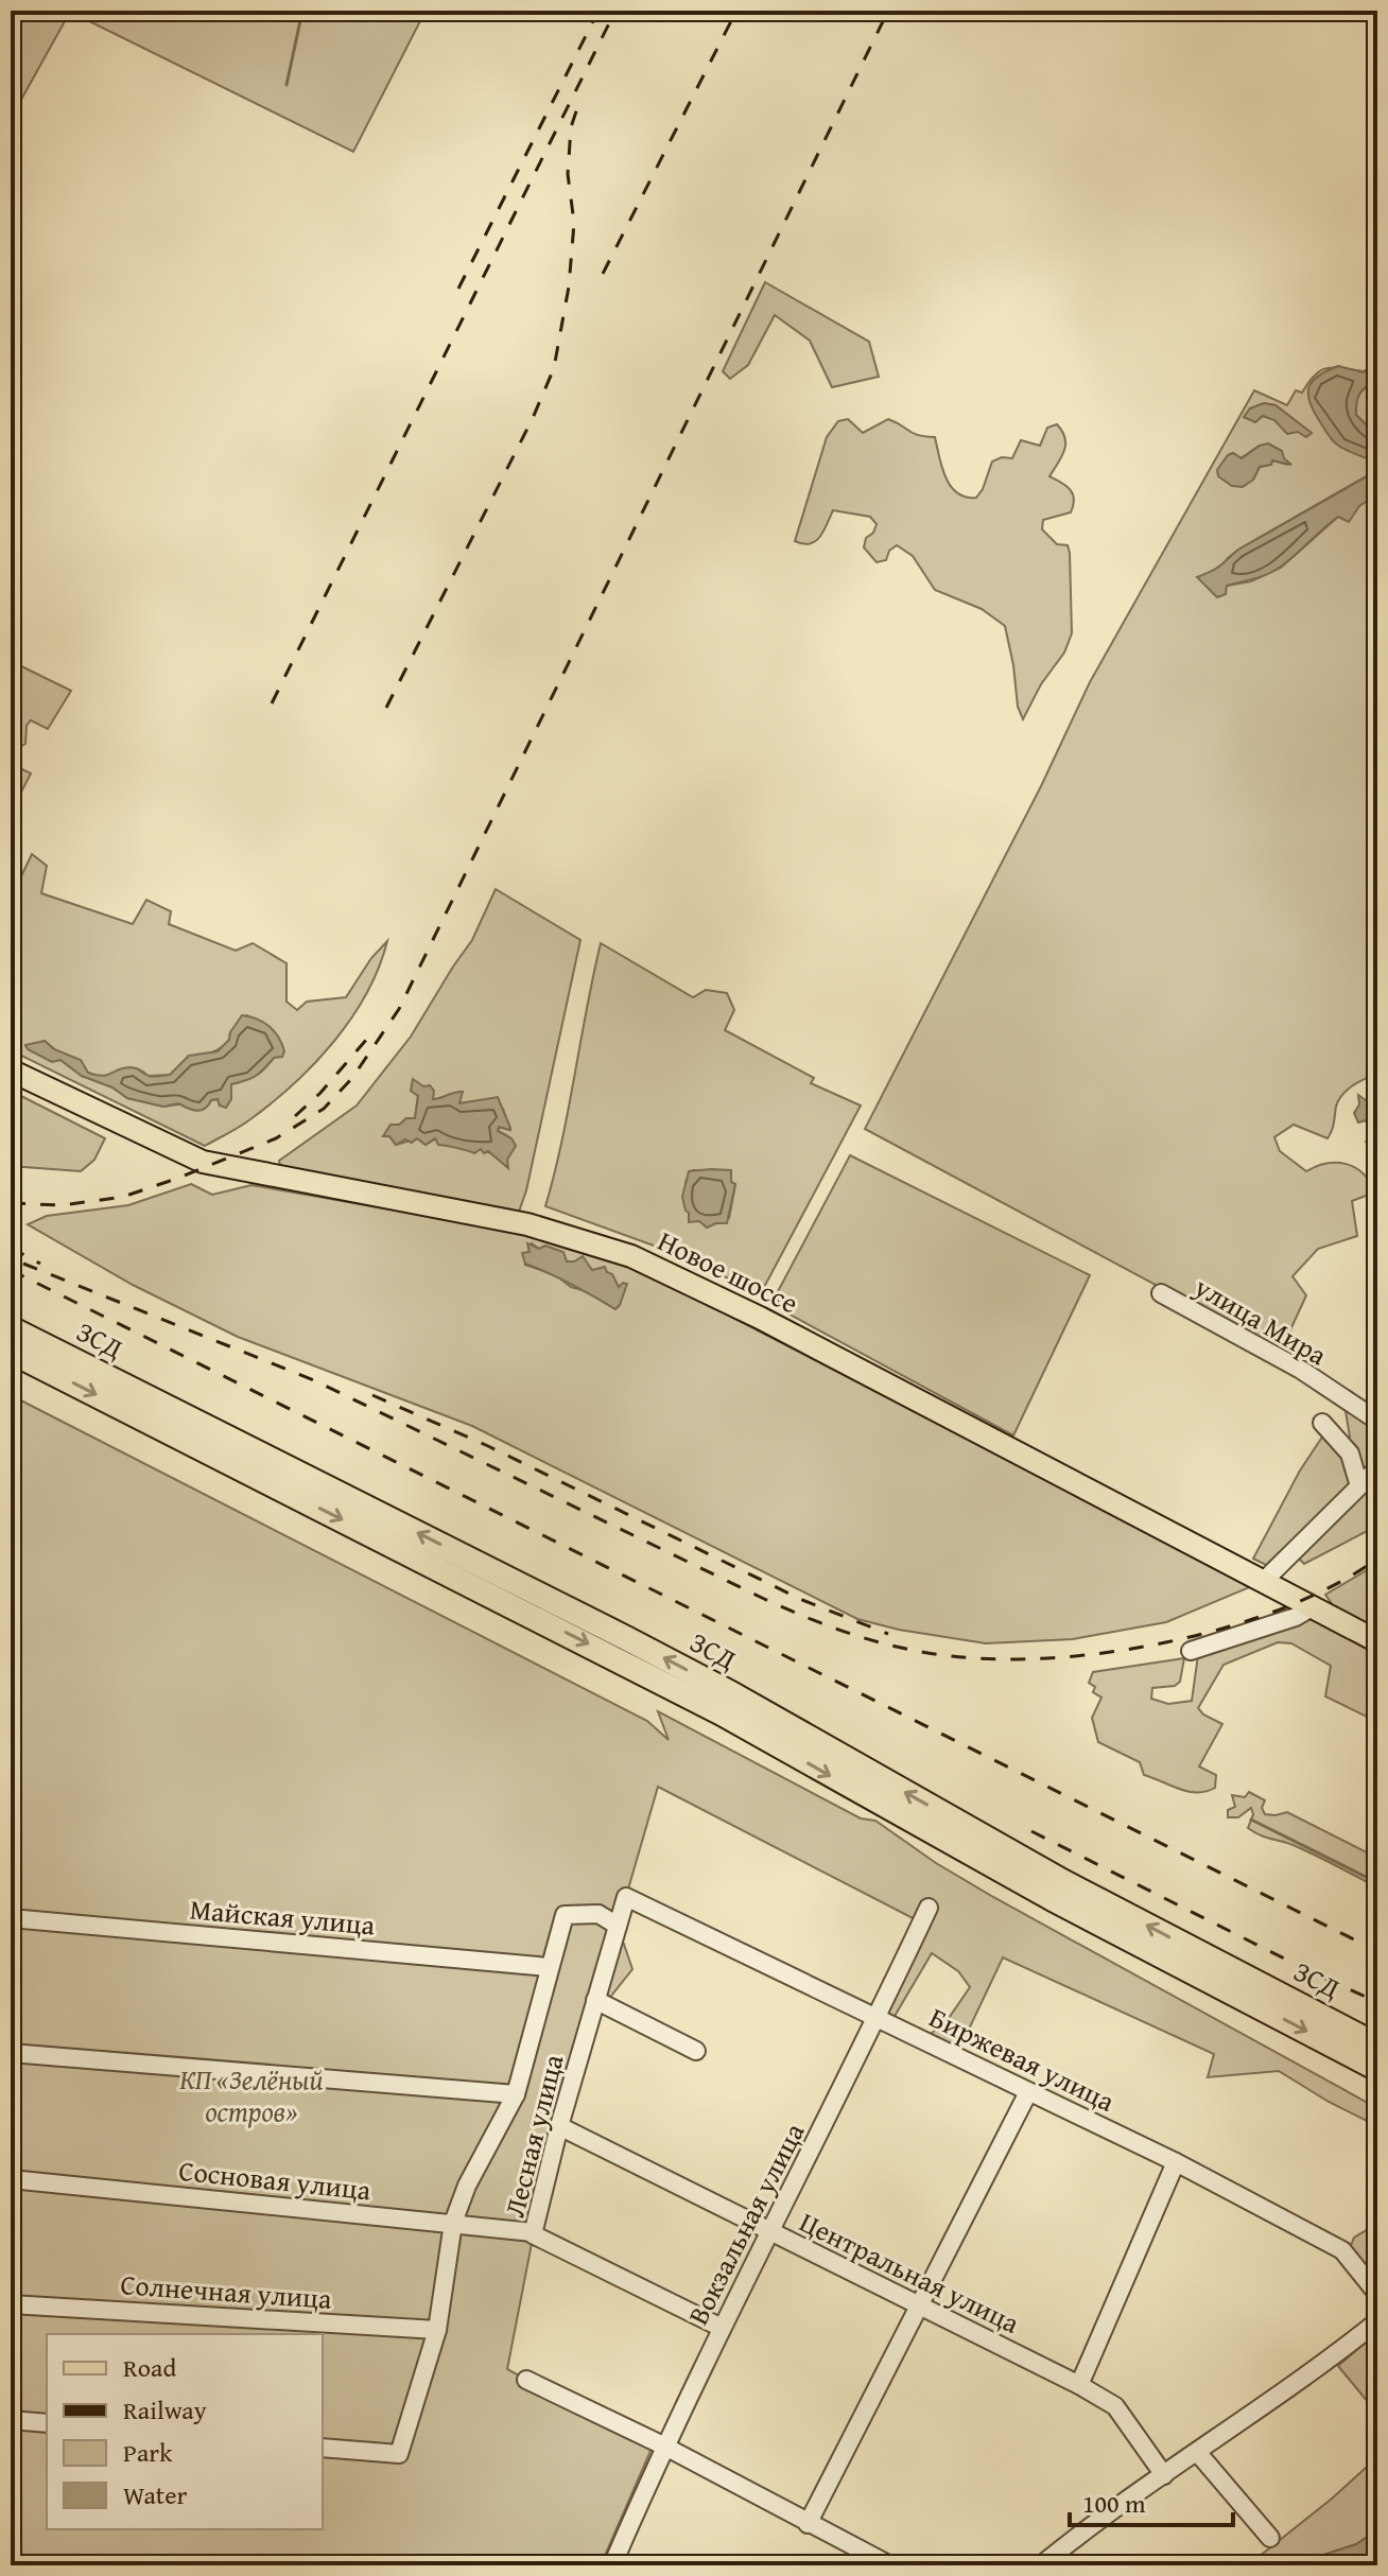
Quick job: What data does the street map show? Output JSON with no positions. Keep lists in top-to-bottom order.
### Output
{
  "streets": {
    "highway": ["ЗСД"],
    "main road": ["Новое шоссе"],
    "street": [
      "улица Мира",
      "Майская улица",
      "Биржевая улица",
      "Лесная улица",
      "Сосновая улица",
      "Вокзальная улица",
      "Центральная улица",
      "Солнечная улица"
    ]
  },
  "crossings": [
    ["Биржевая улица", "Лесная улица"],
    ["Биржевая улица", "Вокзальная улица"],
    ["Лесная улица", "Сосновая улица"],
    ["Лесная улица", "Вокзальная улица"],
    ["Лесная улица", "Центральная улица"],
    ["Вокзальная улица", "Центральная улица"]
  ],
  "parks": ["КП «Зелёный остров»"],
  "legend": [
    "Road",
    "Railway",
    "Park",
    "Water"
  ],
  "scale_bar": "100 m"
}
